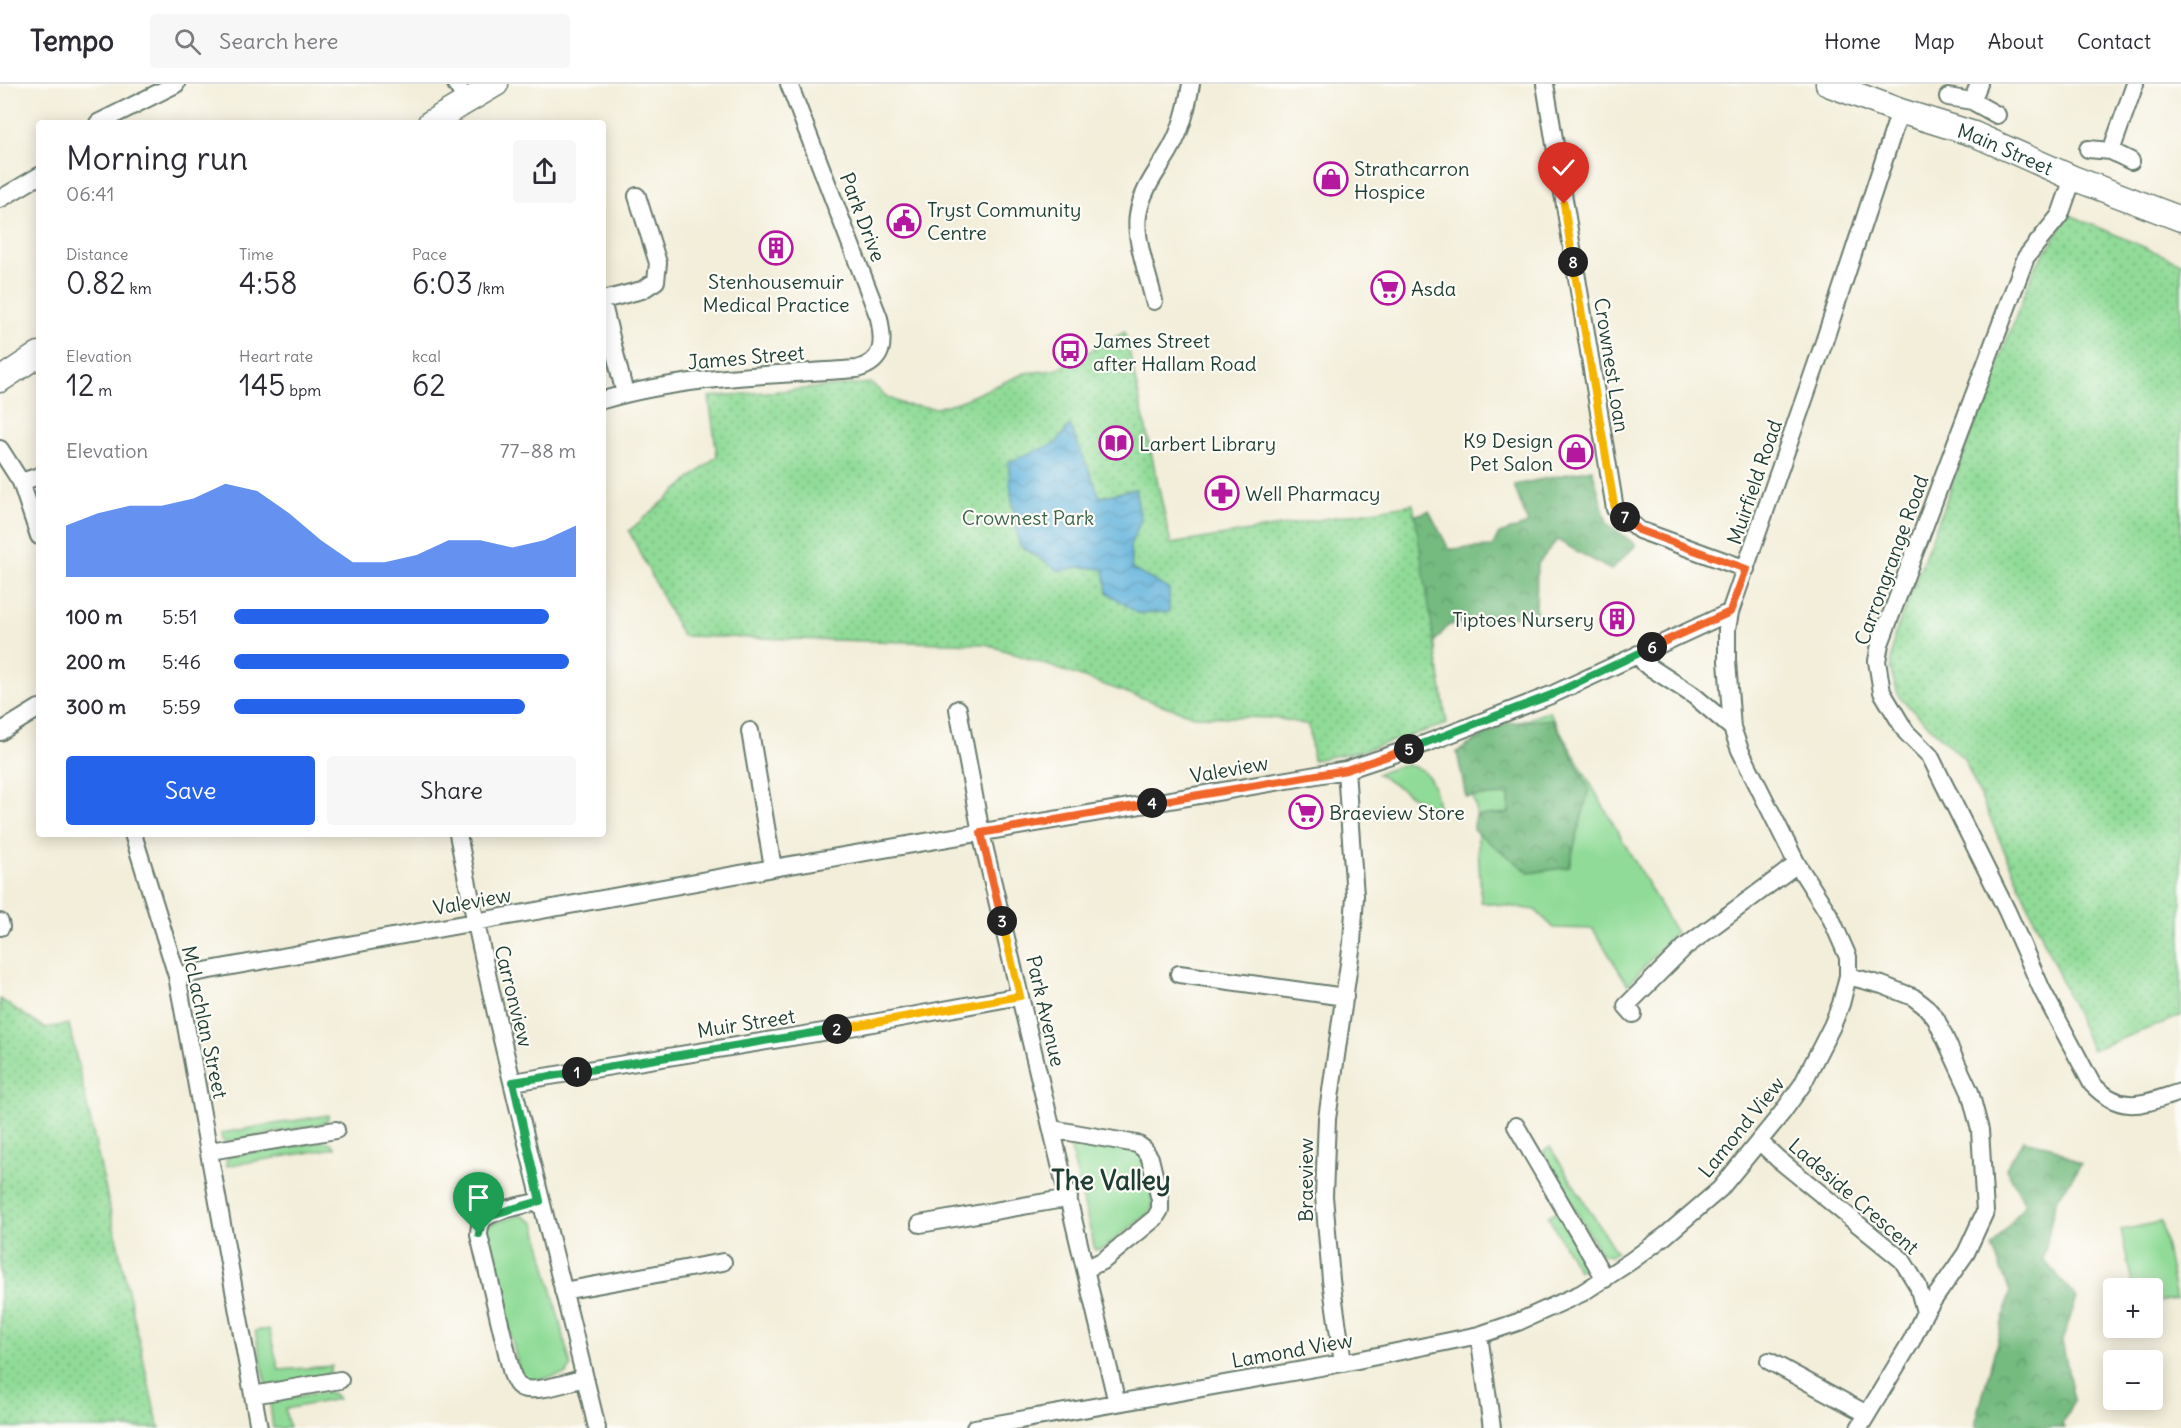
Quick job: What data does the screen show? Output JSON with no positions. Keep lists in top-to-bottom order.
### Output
{
  "streets": {
    "street": [
      "Main Street",
      "Park Drive",
      "James Street",
      "Crownest Loan",
      "Muirfield Road",
      "Carrongrange Road",
      "Valeview",
      "Carronview",
      "Park Avenue",
      "McLachlan Street",
      "Muir Street",
      "Lamond View",
      "Braeview",
      "Ladeside Crescent"
    ]
  },
  "crossings": [
    ["Main Street", "Muirfield Road"],
    ["Main Street", "Carrongrange Road"],
    ["Park Drive", "James Street"],
    ["Crownest Loan", "Muirfield Road"],
    ["Muirfield Road", "Valeview"],
    ["Muirfield Road", "Lamond View"],
    ["Valeview", "Carronview"],
    ["Valeview", "Park Avenue"],
    ["Valeview", "McLachlan Street"],
    ["Valeview", "Braeview"],
    ["Carronview", "Muir Street"],
    ["Park Avenue", "Muir Street"],
    ["Park Avenue", "Lamond View"],
    ["Lamond View", "Braeview"],
    ["Lamond View", "Ladeside Crescent"]
  ],
  "districts": ["The Valley"],
  "parks": ["Crownest Park"],
  "places": {
    "shop": ["Strathcarron Hospice", "K9 Design Pet Salon"],
    "public building": ["Tryst Community Centre"],
    "building": ["Stenhousemuir Medical Practice", "Tiptoes Nursery"],
    "supermarket": ["Asda", "Braeview Store"],
    "bus stop": ["James Street after Hallam Road"],
    "library": ["Larbert Library"],
    "pharmacy": ["Well Pharmacy"]
  },
  "page": {
    "header": "Tempo",
    "search": "Search here",
    "nav": [
      "Home",
      "Map",
      "About",
      "Contact"
    ],
    "heading": ["Morning run", "06:41"],
    "stats": [
      ["Distance", "0.82 km"],
      ["Time", "4:58"],
      ["Pace", "6:03 /km"],
      ["Elevation", "12 m"],
      ["Heart rate", "145 bpm"],
      ["kcal", "62"]
    ],
    "pins": [
      "8",
      "7",
      "6",
      "5",
      "4",
      "3",
      "2",
      "1"
    ],
    "chart": ["Elevation", "77–88 m"],
    "list": [
      {
        "name": "100 m",
        "note": "5:51"
      },
      {
        "name": "200 m",
        "note": "5:46"
      },
      {
        "name": "300 m",
        "note": "5:59"
      }
    ],
    "buttons": ["Save", "Share"],
    "map_buttons": ["+", "−"]
  }
}
